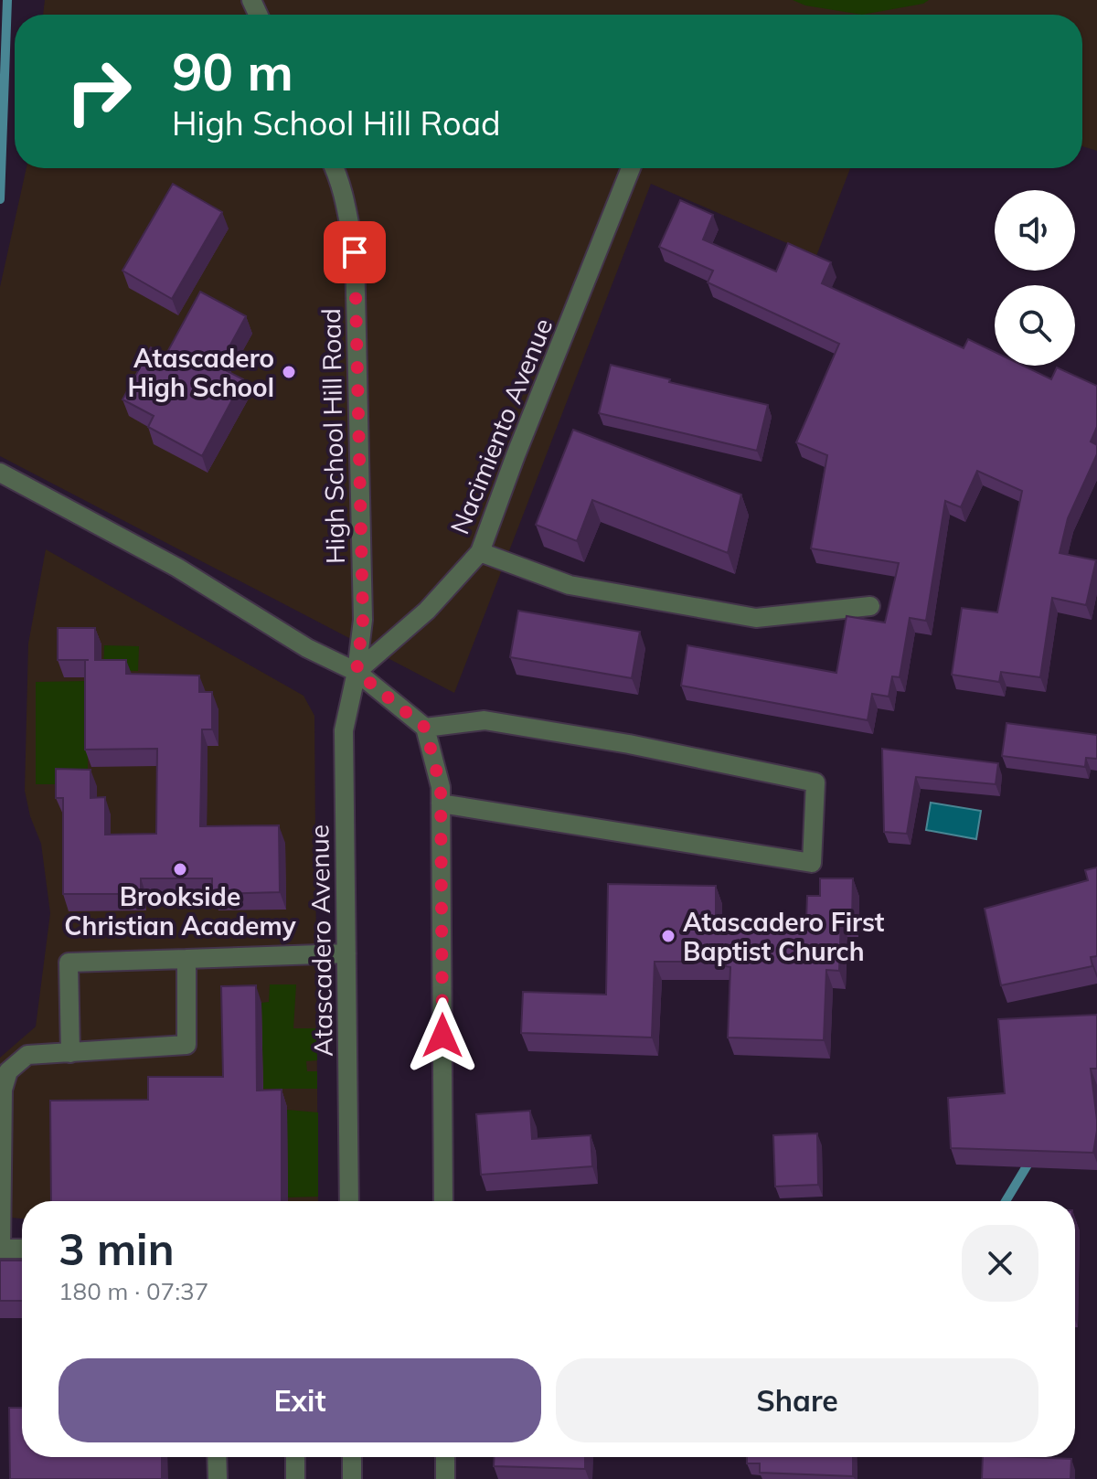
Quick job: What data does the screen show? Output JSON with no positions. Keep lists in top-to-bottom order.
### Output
{
  "streets": {
    "street": ["Nacimiento Avenue", "High School Hill Road", "Atascadero Avenue"]
  },
  "crossings": [
    ["Nacimiento Avenue", "High School Hill Road"],
    ["Nacimiento Avenue", "Atascadero Avenue"],
    ["High School Hill Road", "Atascadero Avenue"]
  ],
  "places": ["Atascadero High School", "Brookside Christian Academy", "Atascadero First Baptist Church"],
  "page": {
    "turn": ["90 m", "High School Hill Road"],
    "heading": ["3 min", "180 m · 07:37"],
    "buttons": ["Exit", "Share"]
  }
}
